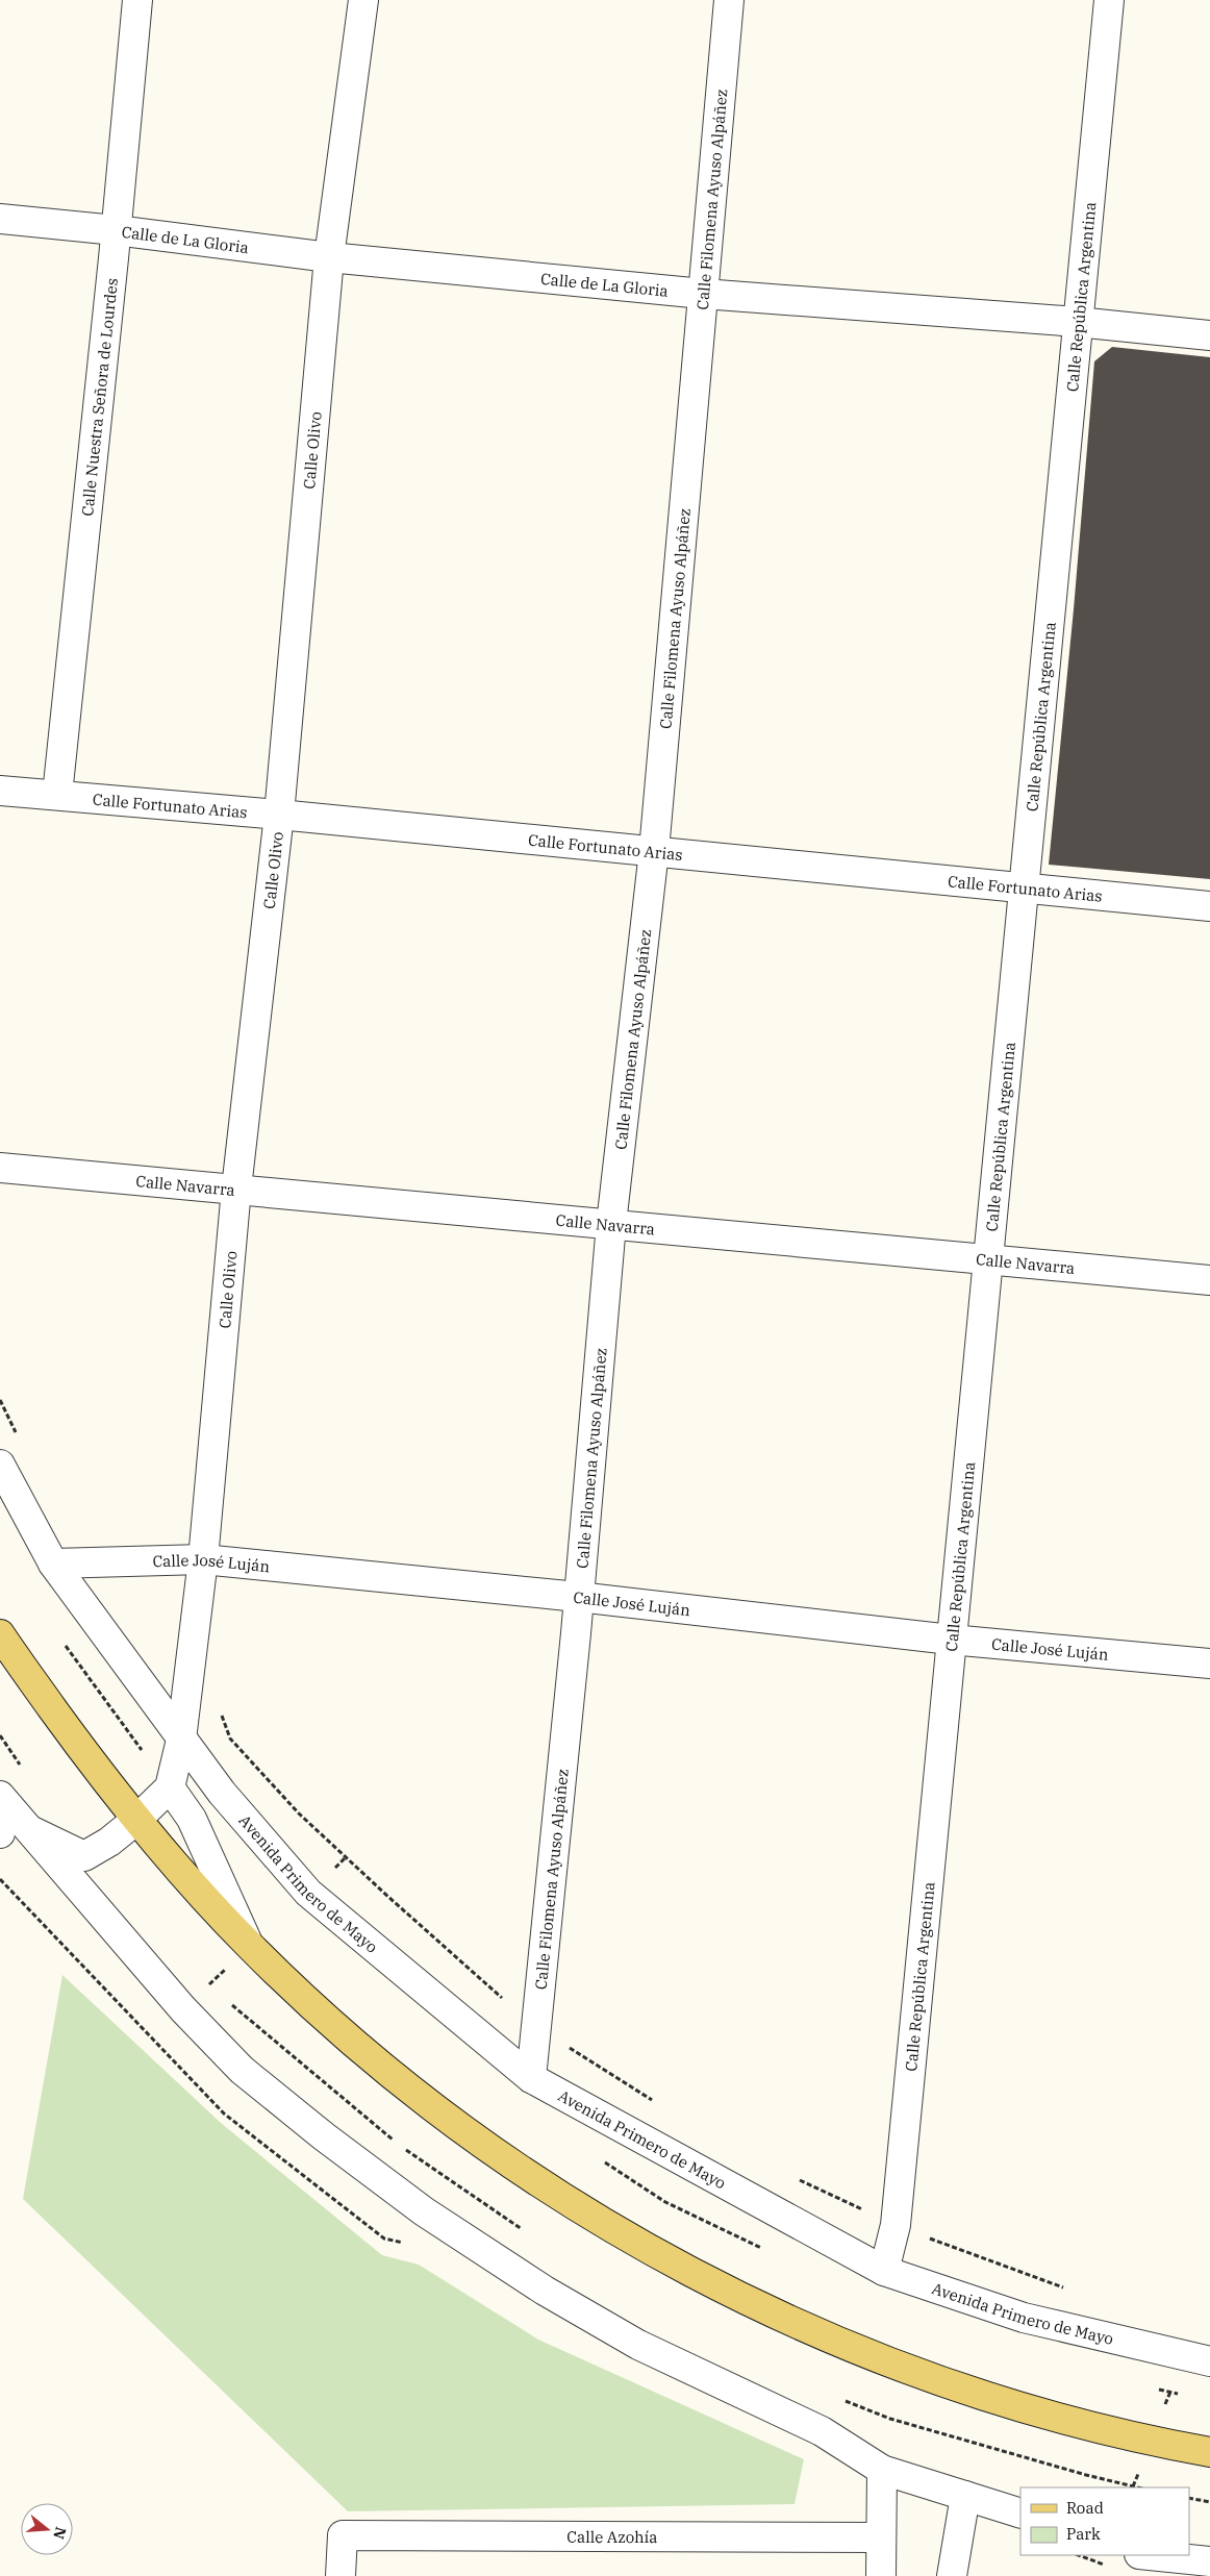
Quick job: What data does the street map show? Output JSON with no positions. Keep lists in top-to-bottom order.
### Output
{
  "streets": {
    "street": [
      "Calle Filomena Ayuso Alpáñez",
      "Calle de La Gloria",
      "Calle República Argentina",
      "Calle Nuestra Señora de Lourdes",
      "Calle Olivo",
      "Calle Fortunato Arias",
      "Calle Navarra",
      "Calle José Luján",
      "Avenida Primero de Mayo",
      "Calle Azohía"
    ]
  },
  "crossings": [
    ["Calle Filomena Ayuso Alpáñez", "Calle de La Gloria"],
    ["Calle Filomena Ayuso Alpáñez", "Calle Fortunato Arias"],
    ["Calle Filomena Ayuso Alpáñez", "Calle Navarra"],
    ["Calle Filomena Ayuso Alpáñez", "Calle José Luján"],
    ["Calle Filomena Ayuso Alpáñez", "Avenida Primero de Mayo"],
    ["Calle de La Gloria", "Calle República Argentina"],
    ["Calle de La Gloria", "Calle Nuestra Señora de Lourdes"],
    ["Calle de La Gloria", "Calle Olivo"],
    ["Calle República Argentina", "Calle Fortunato Arias"],
    ["Calle República Argentina", "Calle Navarra"],
    ["Calle República Argentina", "Calle José Luján"],
    ["Calle República Argentina", "Avenida Primero de Mayo"],
    ["Calle Nuestra Señora de Lourdes", "Calle Fortunato Arias"],
    ["Calle Olivo", "Calle Fortunato Arias"],
    ["Calle Olivo", "Calle Navarra"],
    ["Calle Olivo", "Calle José Luján"],
    ["Calle Olivo", "Avenida Primero de Mayo"],
    ["Calle José Luján", "Avenida Primero de Mayo"]
  ],
  "legend": ["Road", "Park"],
  "north": "right"
}
